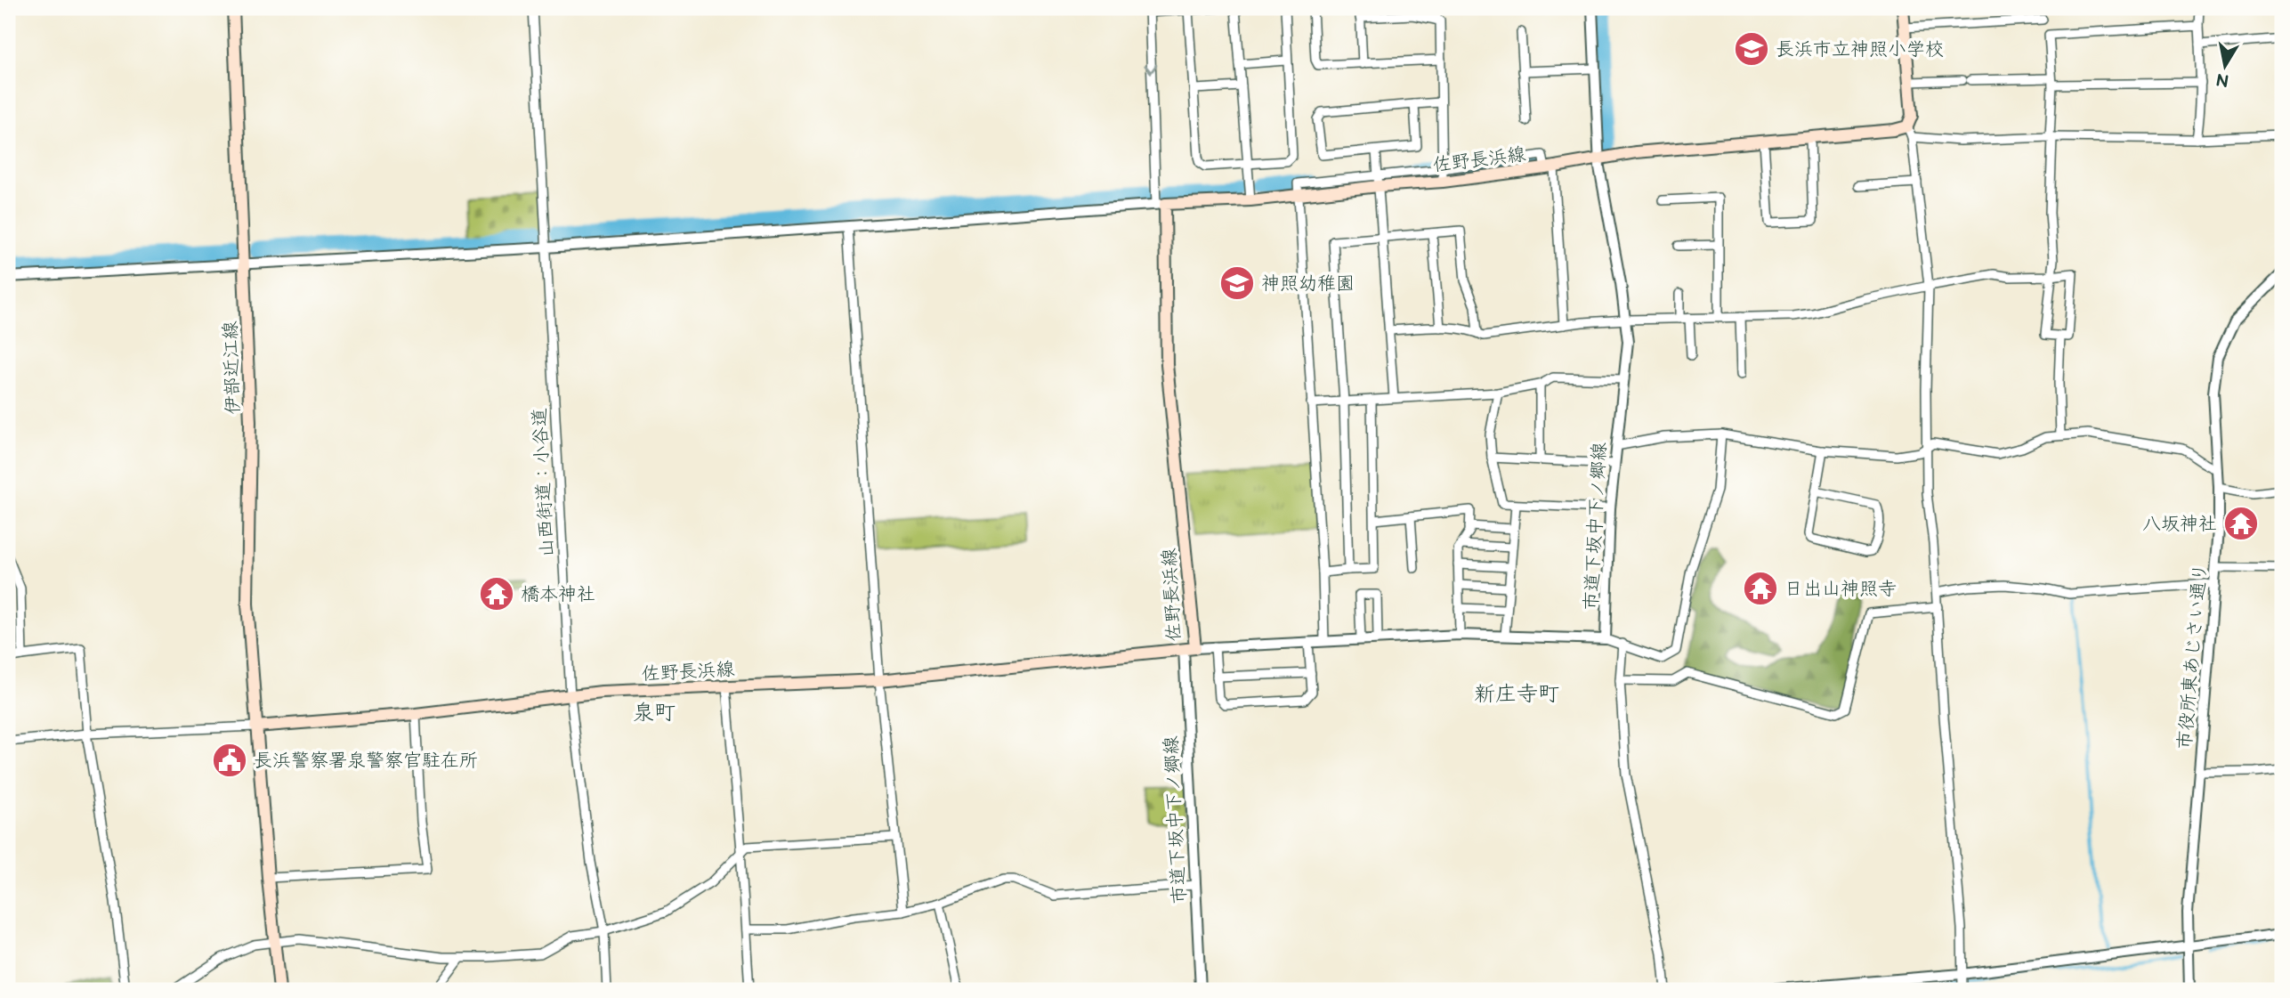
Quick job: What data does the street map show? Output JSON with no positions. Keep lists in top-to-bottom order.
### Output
{
  "streets": {
    "main road": ["佐野長浜線", "伊部近江線"],
    "street": ["山西街道：小谷道", "市道下坂中下ノ郷線", "市役所東あじさい通り"]
  },
  "crossings": [
    ["佐野長浜線", "伊部近江線"],
    ["佐野長浜線", "山西街道：小谷道"],
    ["佐野長浜線", "市道下坂中下ノ郷線"]
  ],
  "districts": ["新庄寺町", "泉町"],
  "places": {
    "school or university": ["長浜市立神照小学校", "神照幼稚園"],
    "temple": ["八坂神社", "日出山神照寺", "橋本神社"],
    "public building": ["長浜警察署泉警察官駐在所"]
  },
  "north": "bottom"
}
